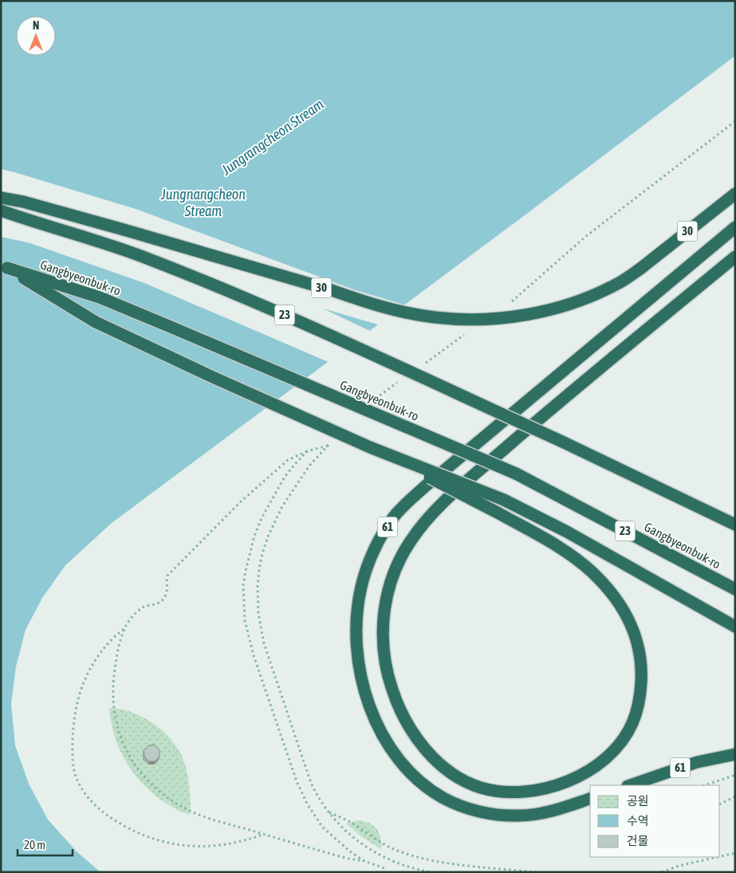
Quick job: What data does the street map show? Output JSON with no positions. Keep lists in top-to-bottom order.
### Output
{
  "streets": {
    "highway": [
      "30",
      "Gangbyeonbuk-ro",
      "23",
      "61"
    ]
  },
  "water": ["Jungrangcheon Stream", "Jungnangcheon Stream"],
  "legend": ["공원", "수역", "건물"],
  "scale_bar": "20 m",
  "north": "top"
}
